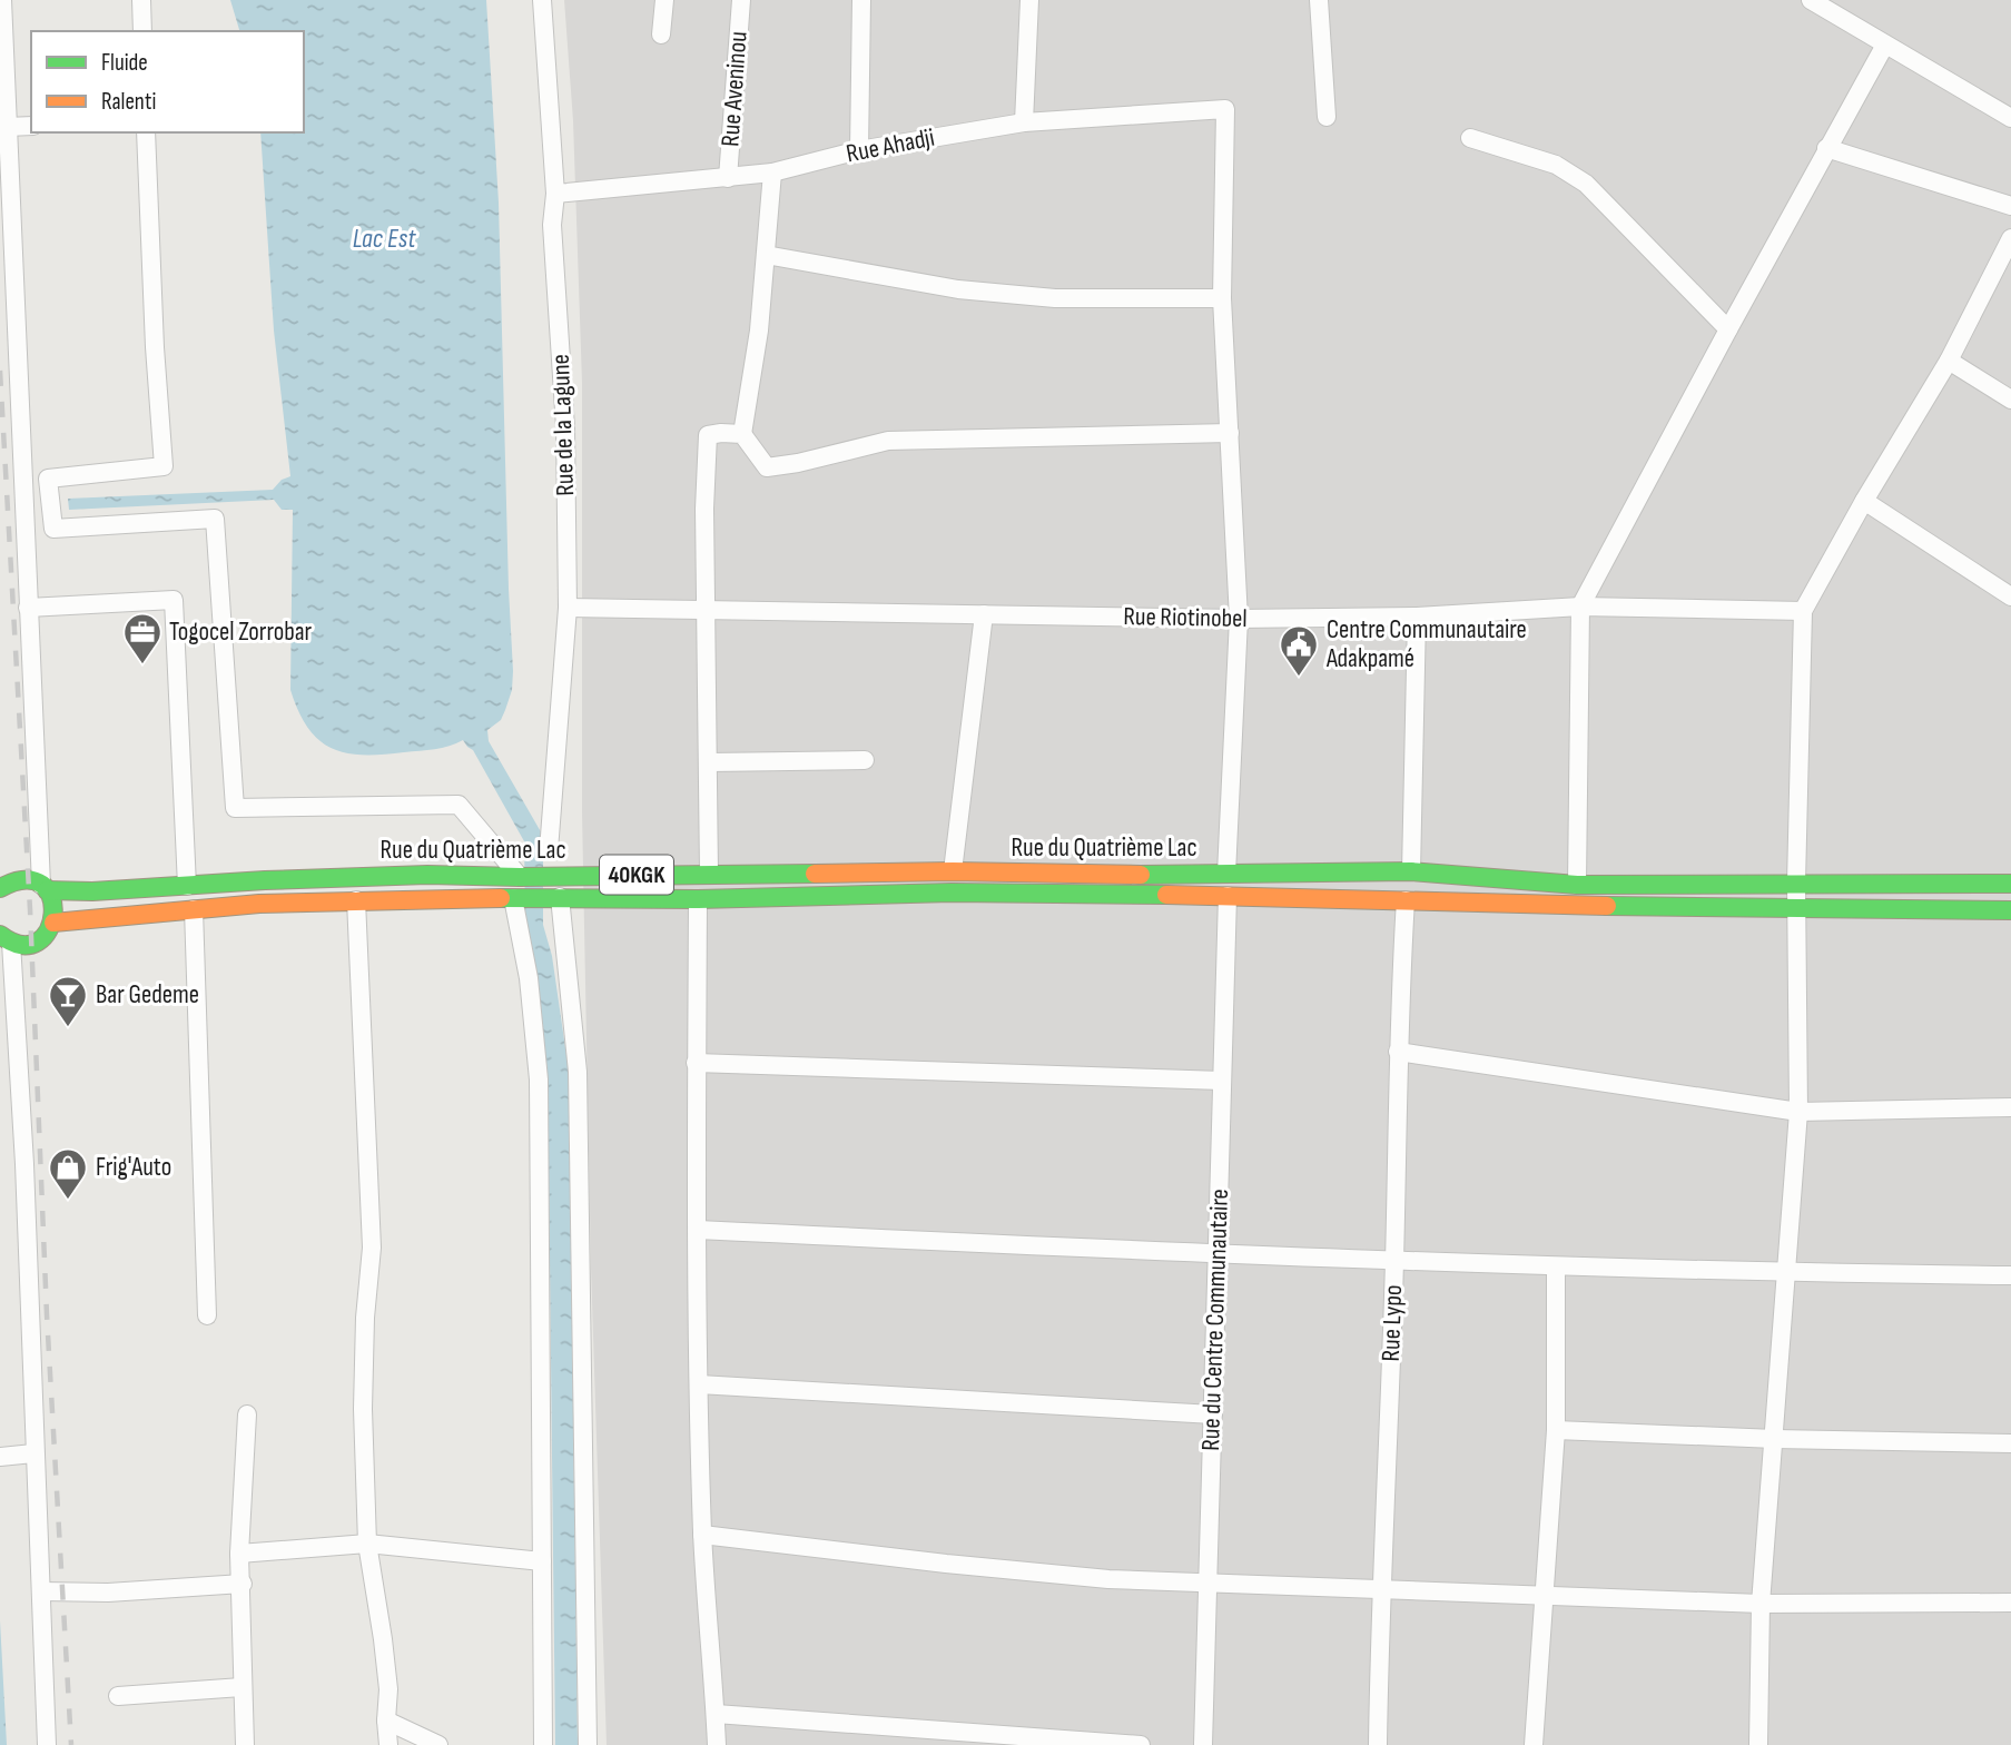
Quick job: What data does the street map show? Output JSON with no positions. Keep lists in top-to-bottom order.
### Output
{
  "streets": {
    "main road": ["Rue du Quatrième Lac", "40KGK"],
    "street": [
      "Rue Aveninou",
      "Rue Ahadji",
      "Rue de la Lagune",
      "Rue Riotinobel",
      "Rue du Centre Communautaire",
      "Rue Lypo"
    ]
  },
  "crossings": [
    ["Rue Aveninou", "Rue Ahadji"],
    ["Rue Ahadji", "Rue de la Lagune"],
    ["Rue de la Lagune", "Rue Riotinobel"],
    ["Rue du Quatrième Lac", "40KGK"],
    ["Rue du Quatrième Lac", "Rue du Centre Communautaire"],
    ["Rue du Quatrième Lac", "Rue Lypo"]
  ],
  "water": ["Lac Est"],
  "places": {
    "office": ["Togocel Zorrobar"],
    "public building": ["Centre Communautaire Adakpamé"],
    "bar": ["Bar Gedeme"],
    "shop": ["Frig'Auto"]
  },
  "legend": ["Fluide", "Ralenti"]
}
